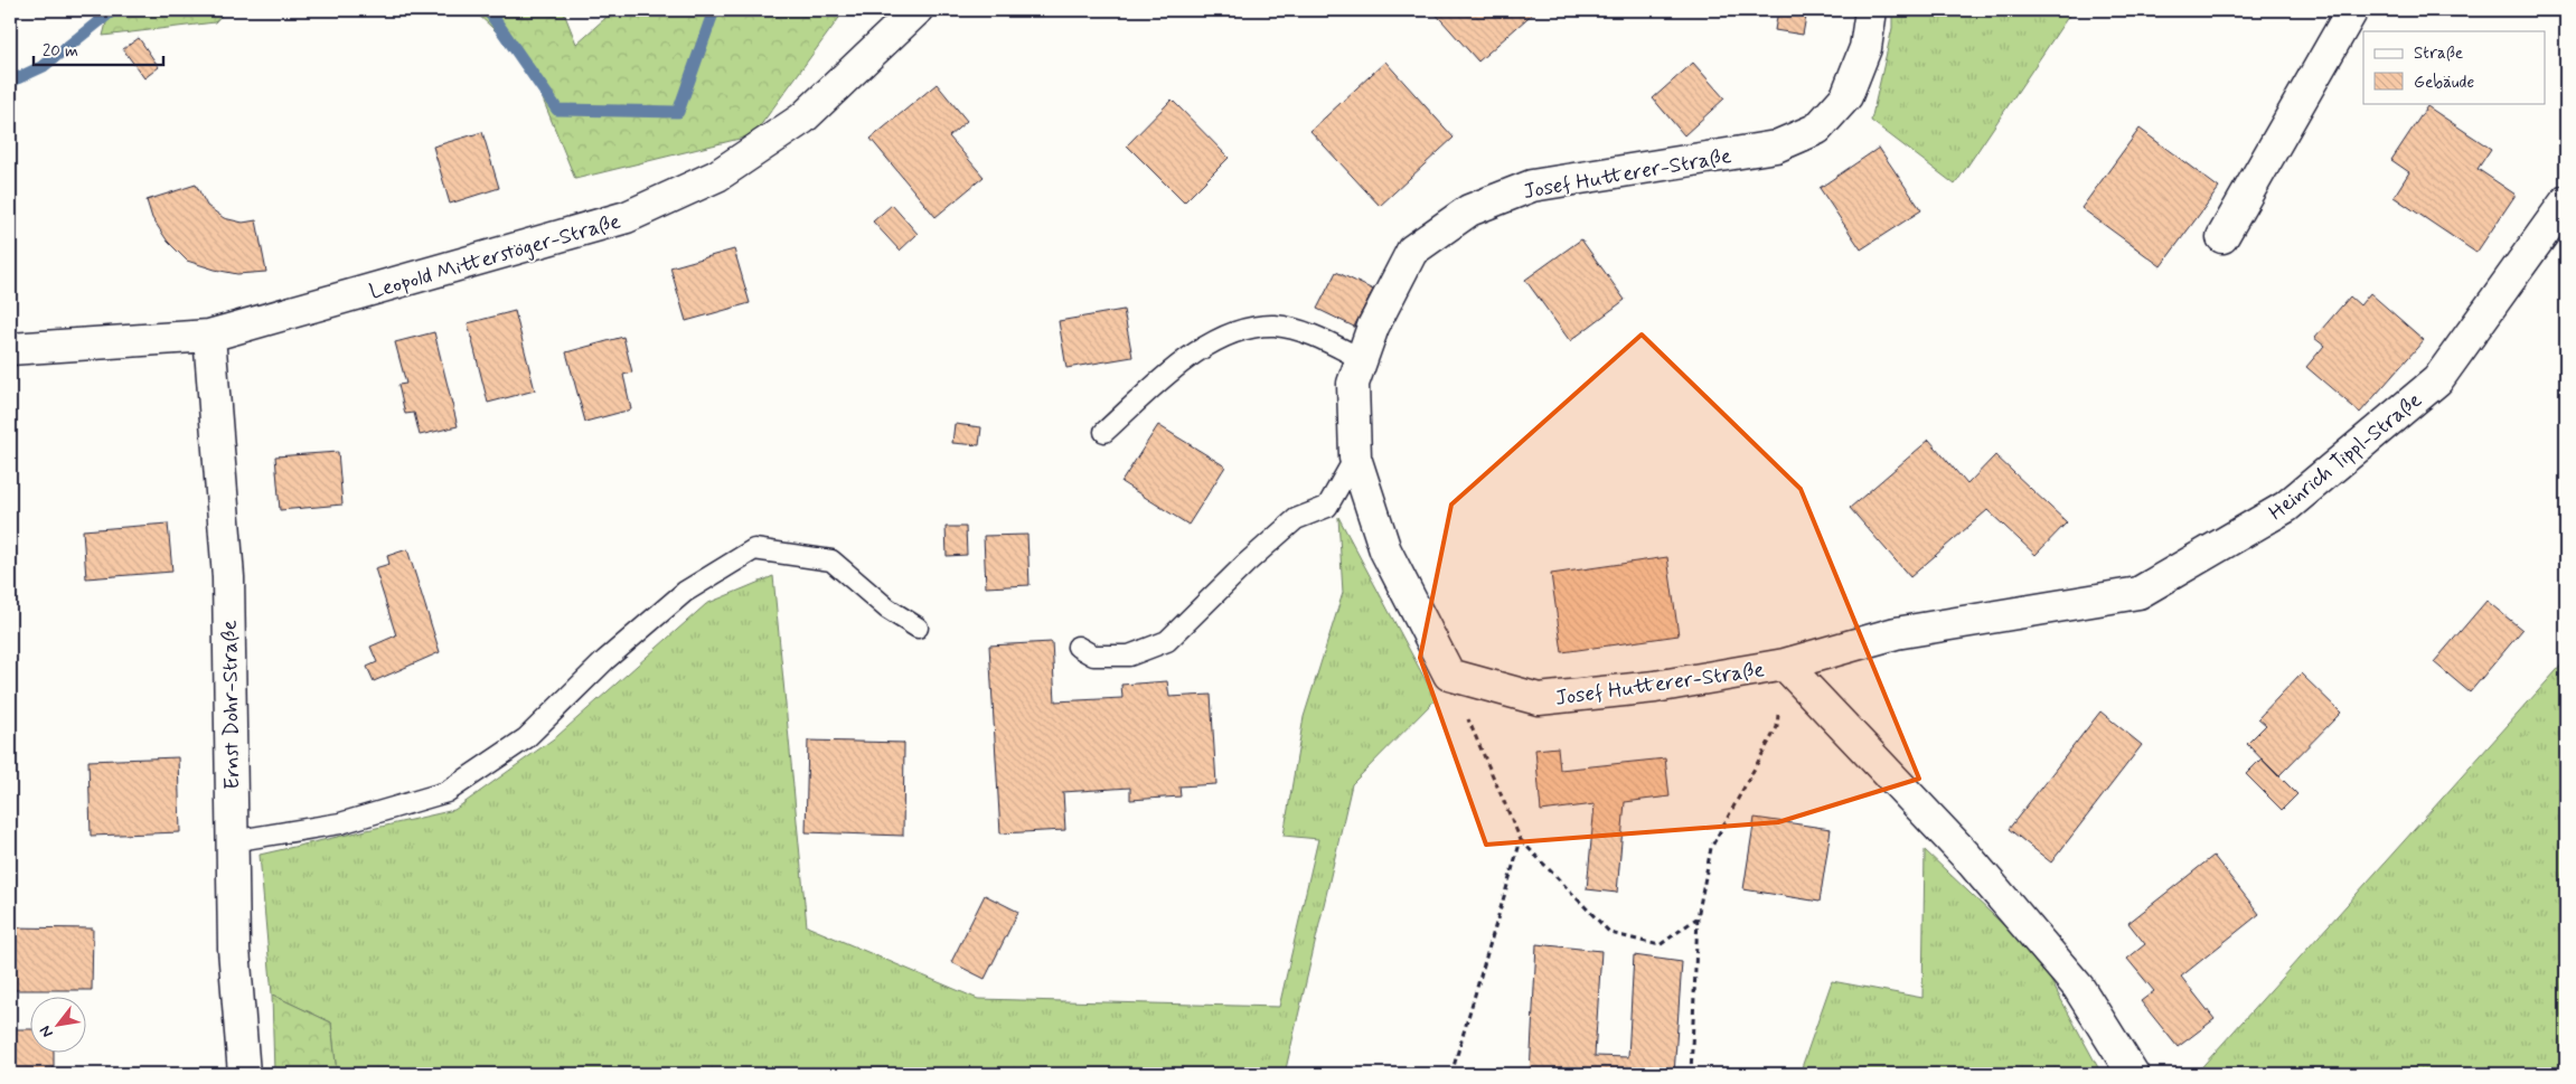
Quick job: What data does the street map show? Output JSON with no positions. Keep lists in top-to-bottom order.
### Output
{
  "streets": {
    "street": [
      "Josef Hutterer-Straße",
      "Leopold Mitterstöger-Straße",
      "Heinrich Tippl-Straße",
      "Ernst Dohr-Straße"
    ]
  },
  "crossings": [
    ["Josef Hutterer-Straße", "Heinrich Tippl-Straße"],
    ["Leopold Mitterstöger-Straße", "Ernst Dohr-Straße"]
  ],
  "legend": ["Straße", "Gebäude"],
  "scale_bar": "20 m",
  "north": "bottom left"
}
